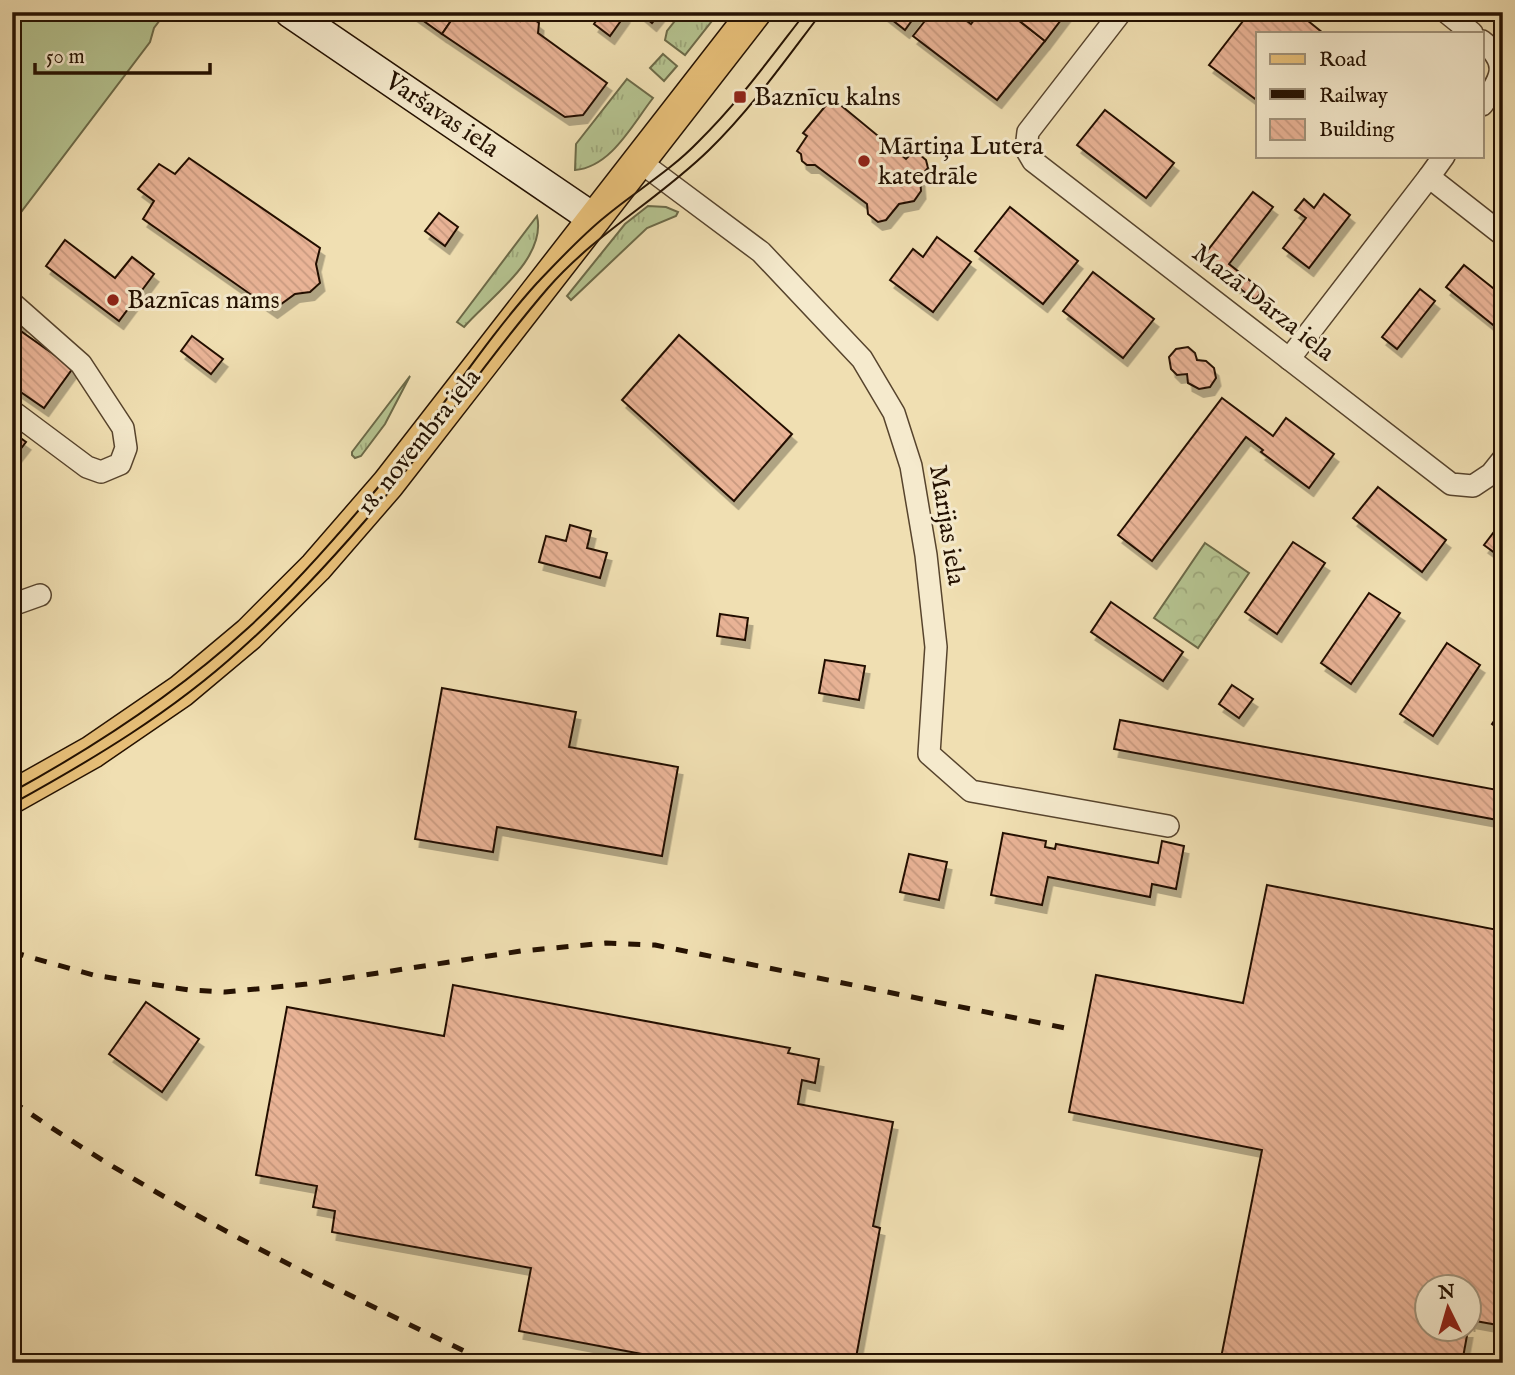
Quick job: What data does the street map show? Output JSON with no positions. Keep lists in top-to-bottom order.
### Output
{
  "streets": {
    "main road": ["18. novembra iela"],
    "street": ["Varšavas iela", "Mazā Dārza iela", "Marijas iela"]
  },
  "crossings": [
    ["Varšavas iela", "18. novembra iela"],
    ["18. novembra iela", "Marijas iela"]
  ],
  "places": {
    "transit": ["Baznīcu kalns"],
    "other": ["Mārtiņa Lutera katedrāle", "Baznīcas nams"]
  },
  "legend": ["Road", "Railway", "Building"],
  "scale_bar": "50 m",
  "north": "top"
}
